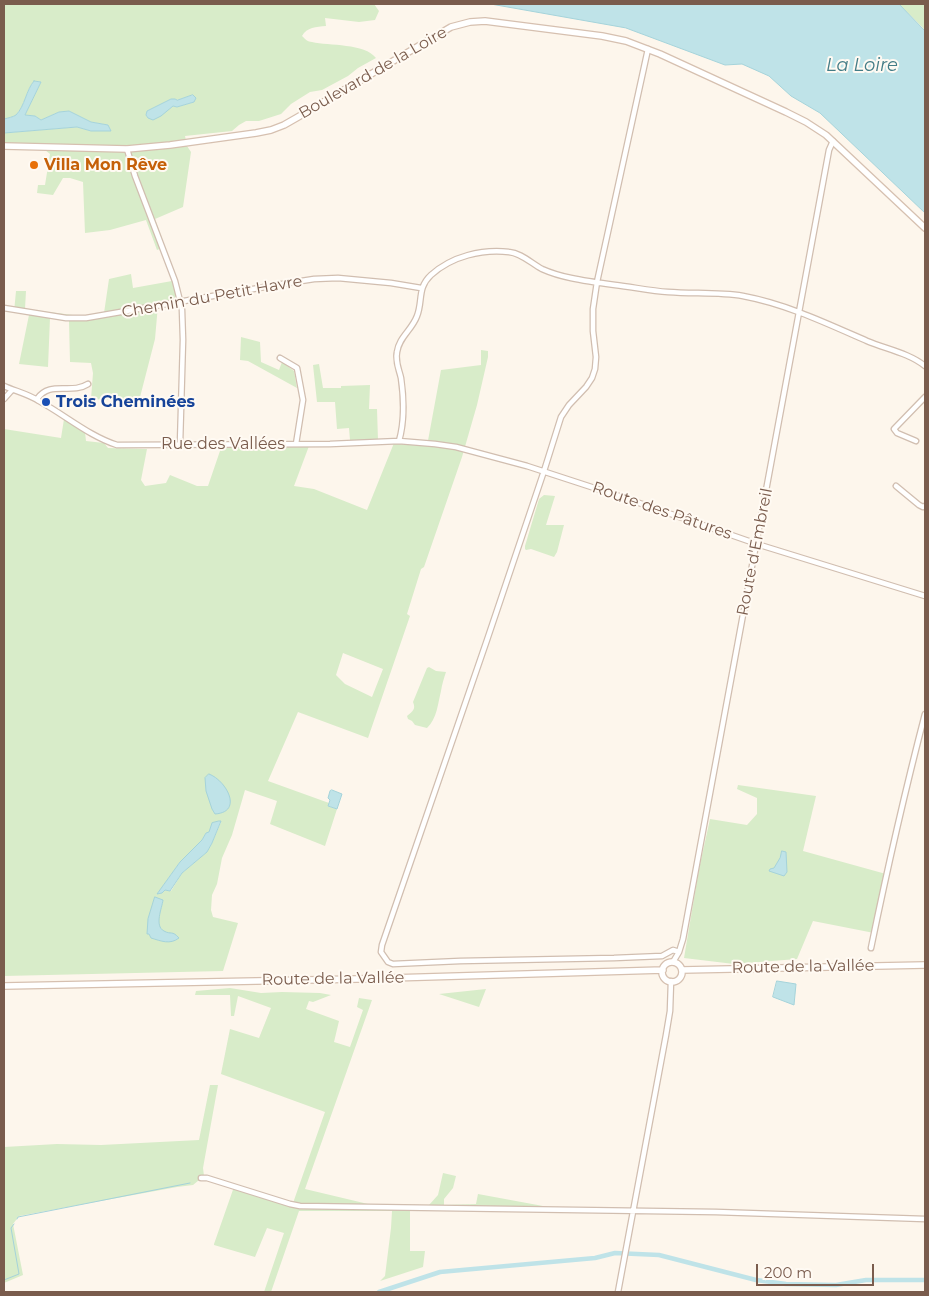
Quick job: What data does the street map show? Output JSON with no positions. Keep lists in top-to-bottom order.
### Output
{
  "streets": {
    "main road": ["Boulevard de la Loire", "Route de la Vallée"],
    "street": [
      "Chemin du Petit Havre",
      "Rue des Vallées",
      "Route des Pâtures",
      "Route d'Embreil"
    ]
  },
  "crossings": [
    ["Boulevard de la Loire", "Route d'Embreil"],
    ["Rue des Vallées", "Route des Pâtures"],
    ["Route des Pâtures", "Route d'Embreil"],
    ["Route d'Embreil", "Route de la Vallée"]
  ],
  "water": ["La Loire"],
  "places": ["Villa Mon Rêve", "Trois Cheminées"],
  "scale_bar": "200 m"
}
